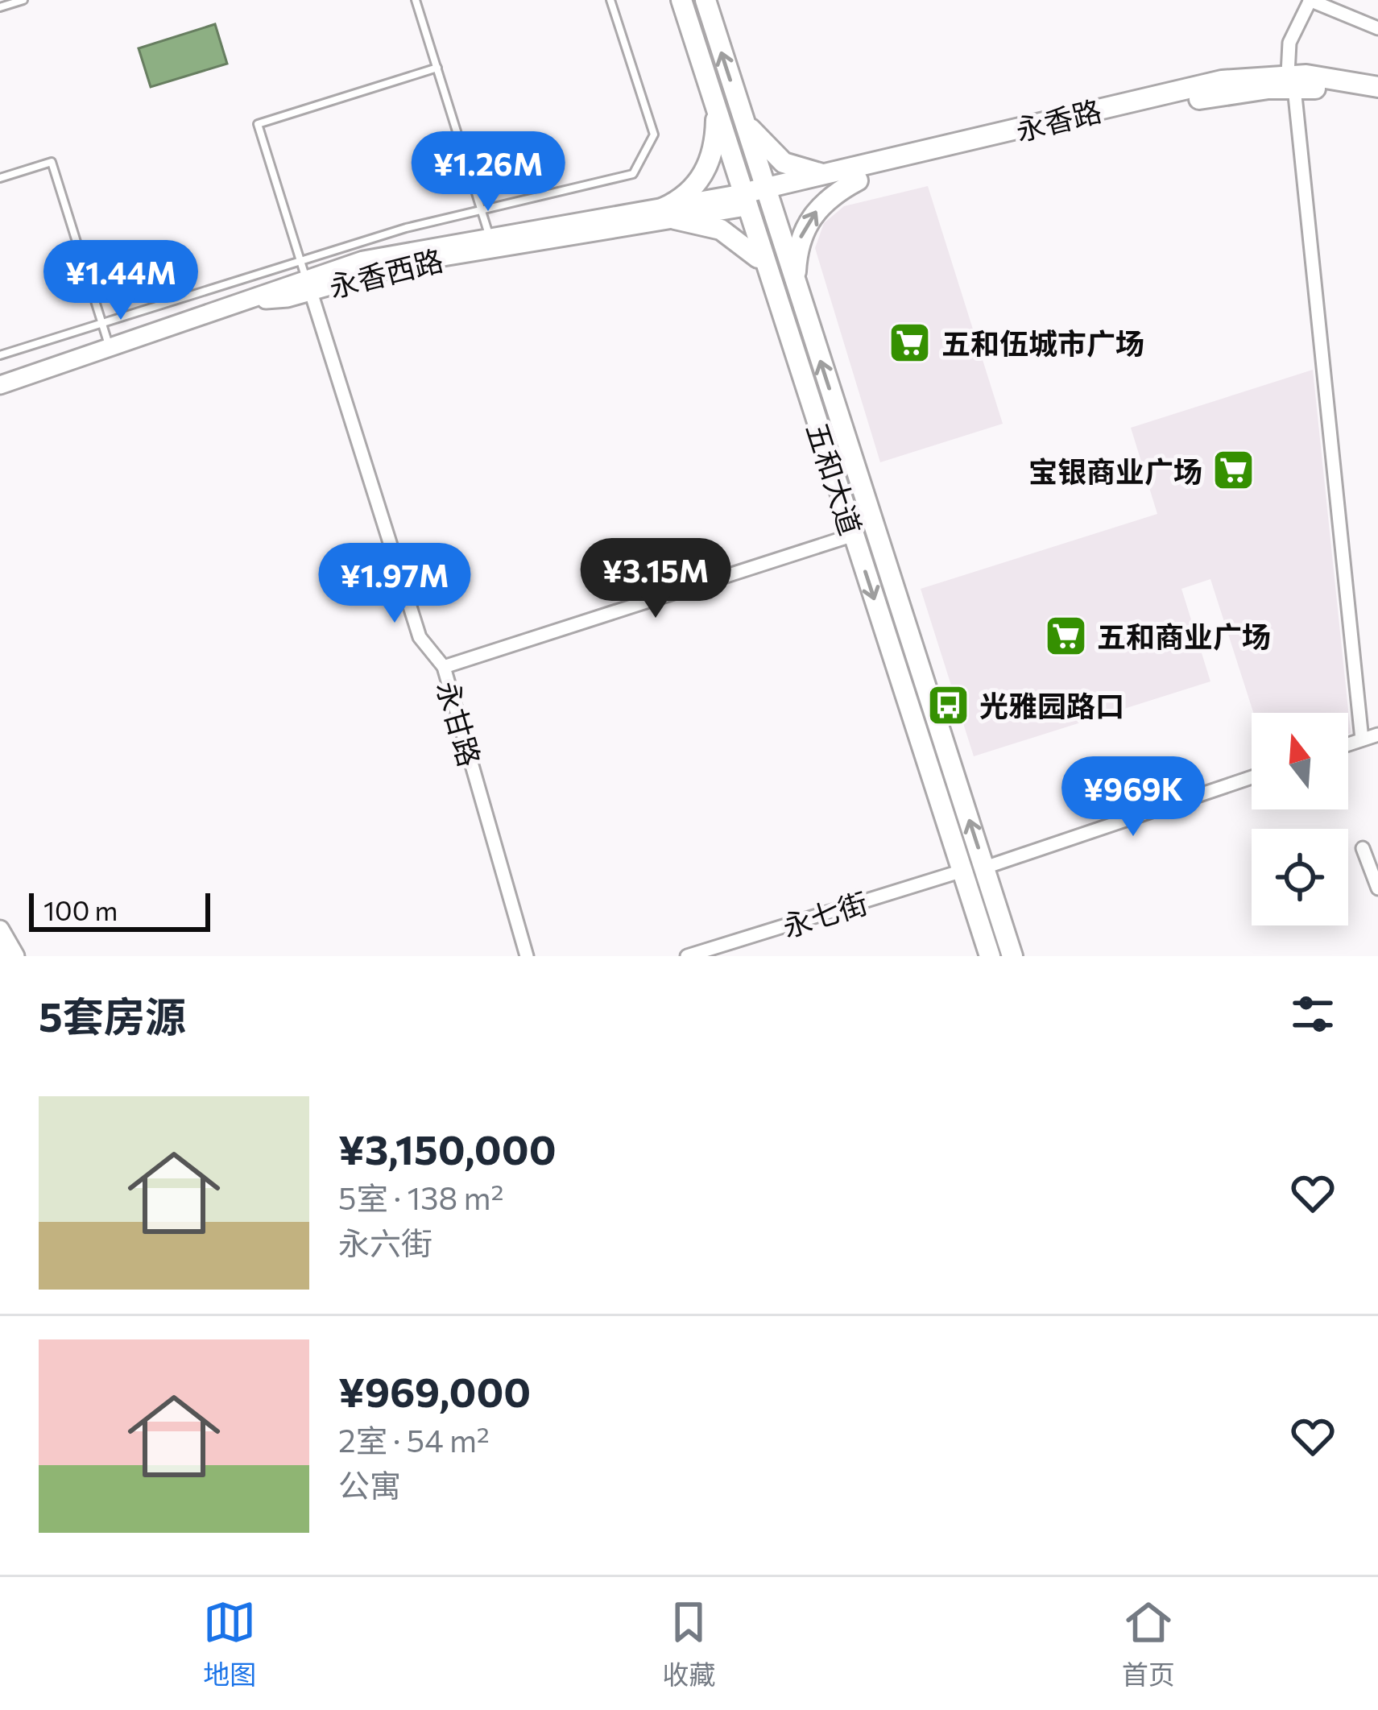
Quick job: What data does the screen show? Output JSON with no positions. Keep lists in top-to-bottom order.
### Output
{
  "streets": {
    "main road": ["永香路", "永香西路", "五和大道"],
    "street": ["永甘路", "永七街"]
  },
  "crossings": [
    ["永香路", "永香西路"],
    ["永香路", "五和大道"],
    ["永香西路", "五和大道"],
    ["永香西路", "永甘路"],
    ["五和大道", "永七街"]
  ],
  "places": {
    "supermarket": ["五和伍城市广场", "宝银商业广场", "五和商业广场"],
    "bus stop": ["光雅园路口"]
  },
  "scale_bar": "100 m",
  "north": "top",
  "page": {
    "price": [
      "¥1.26M",
      "¥1.44M",
      "¥3.15M",
      "¥1.97M",
      "¥969K"
    ],
    "scale": "100 m",
    "heading": "5套房源",
    "list": [
      {
        "name": "¥3,150,000",
        "note": "5室 · 138 m² · 永六街"
      },
      {
        "name": "¥969,000",
        "note": "2室 · 54 m² · 公寓"
      }
    ],
    "tabs": ["地图", "收藏", "首页"]
  }
}
